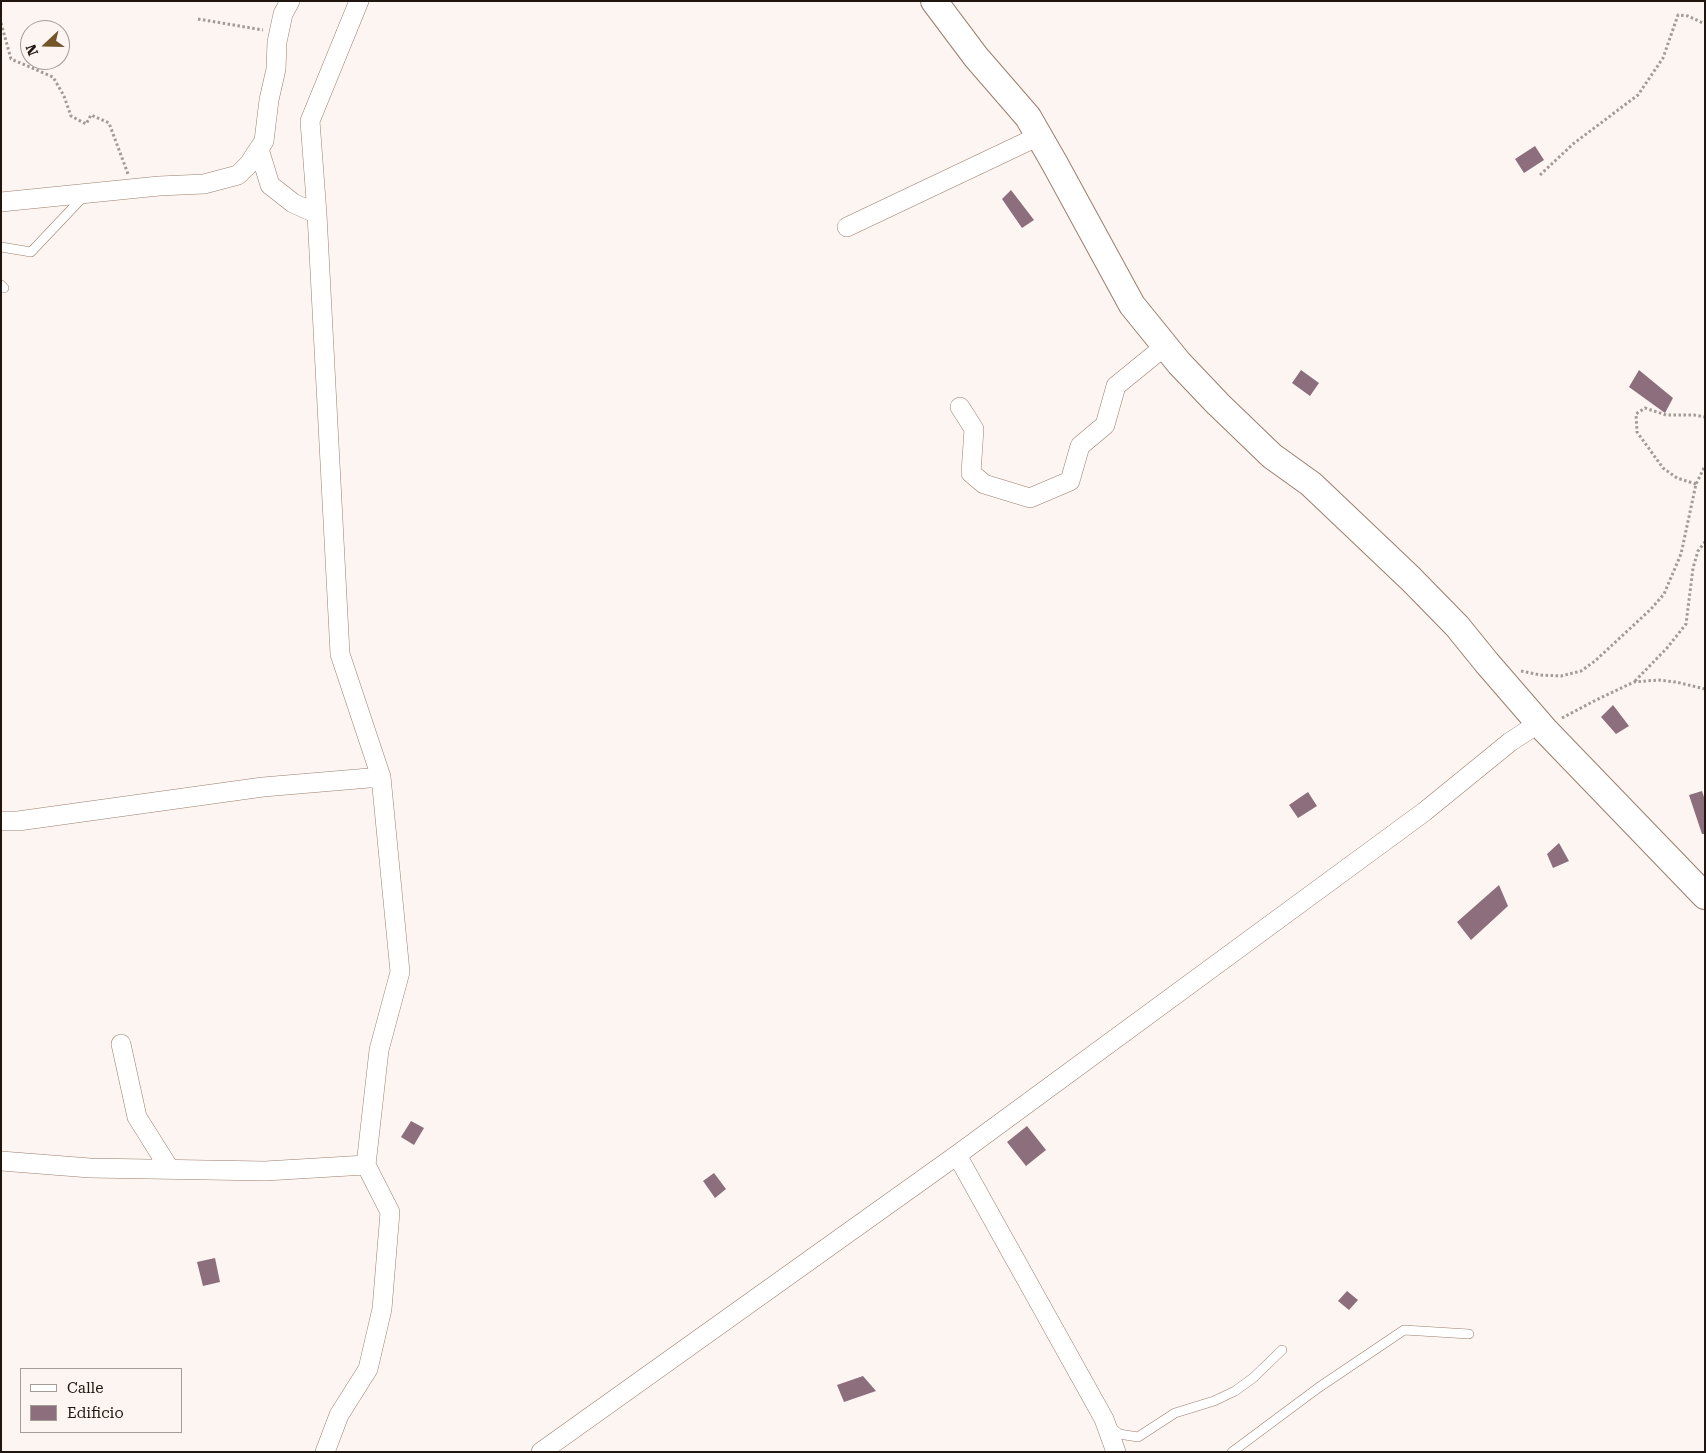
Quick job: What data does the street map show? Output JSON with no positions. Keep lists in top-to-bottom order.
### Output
{
  "legend": ["Calle", "Edificio"],
  "north": "left"
}
